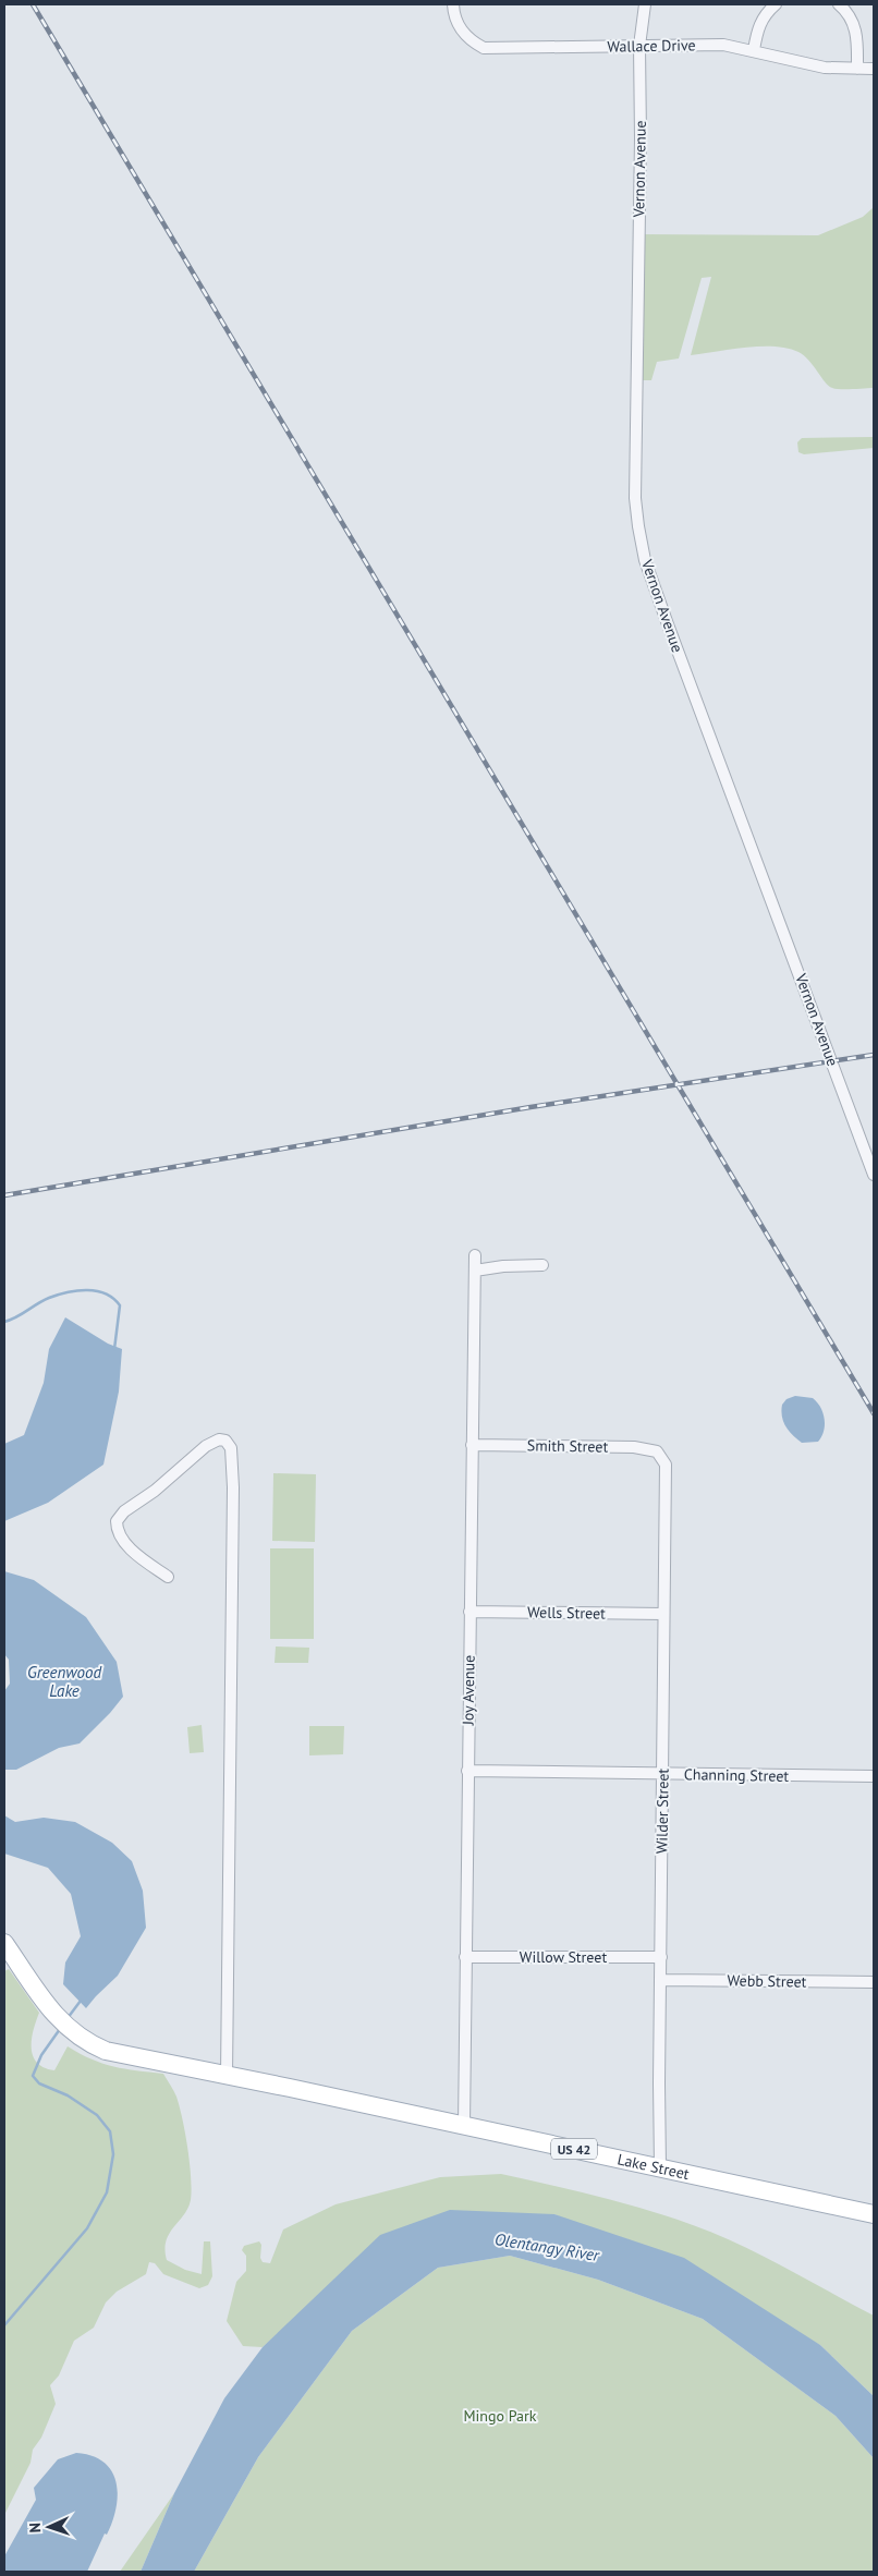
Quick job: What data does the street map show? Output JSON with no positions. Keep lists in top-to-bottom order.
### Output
{
  "streets": {
    "main road": ["US 42", "Lake Street"],
    "street": [
      "Wallace Drive",
      "Vernon Avenue",
      "Smith Street",
      "Wells Street",
      "Joy Avenue",
      "Channing Street",
      "Wilder Street",
      "Willow Street",
      "Webb Street"
    ]
  },
  "crossings": [
    ["Wallace Drive", "Vernon Avenue"],
    ["Smith Street", "Joy Avenue"],
    ["Smith Street", "Wilder Street"],
    ["Wells Street", "Joy Avenue"],
    ["Wells Street", "Wilder Street"],
    ["Joy Avenue", "Channing Street"],
    ["Joy Avenue", "Willow Street"],
    ["Joy Avenue", "Lake Street"],
    ["Channing Street", "Wilder Street"],
    ["Wilder Street", "Willow Street"],
    ["Wilder Street", "Webb Street"],
    ["Wilder Street", "Lake Street"],
    ["US 42", "Lake Street"]
  ],
  "water": ["Greenwood Lake", "Olentangy River"],
  "parks": ["Mingo Park"],
  "north": "left"
}
